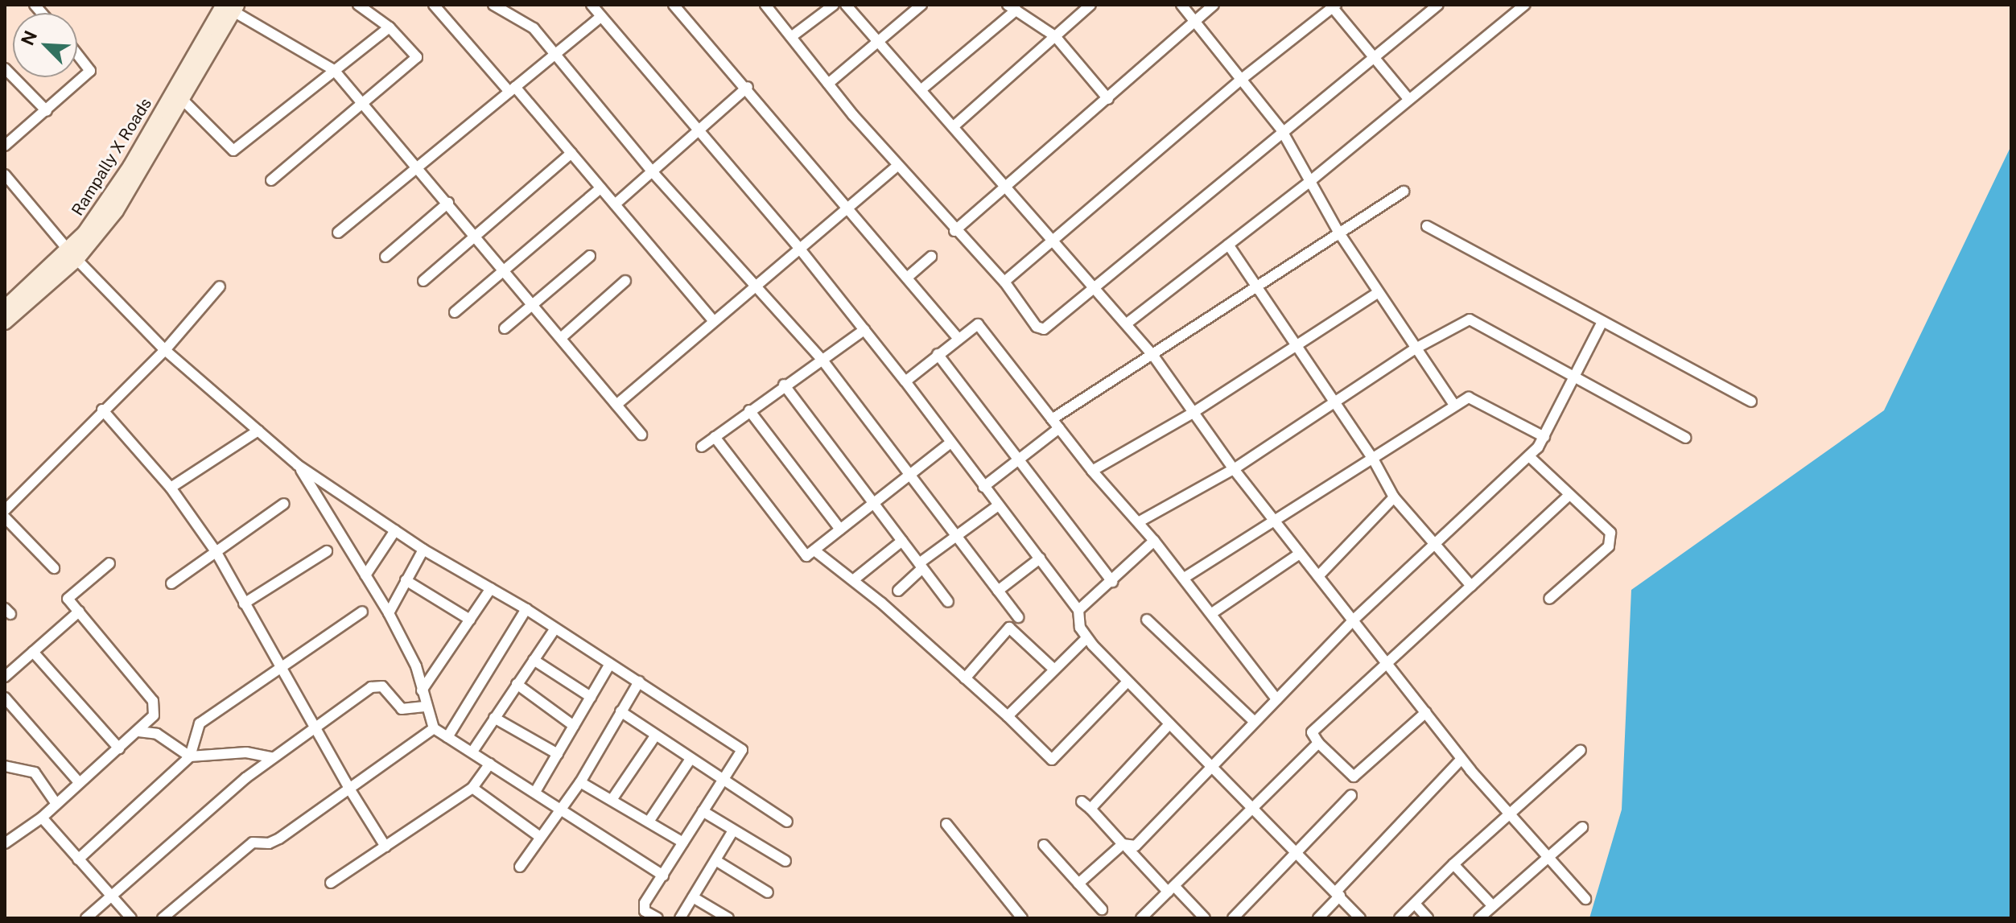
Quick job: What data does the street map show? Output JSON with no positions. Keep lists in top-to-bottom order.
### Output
{
  "streets": {
    "main road": ["Rampally X Roads"]
  },
  "north": "top left"
}
